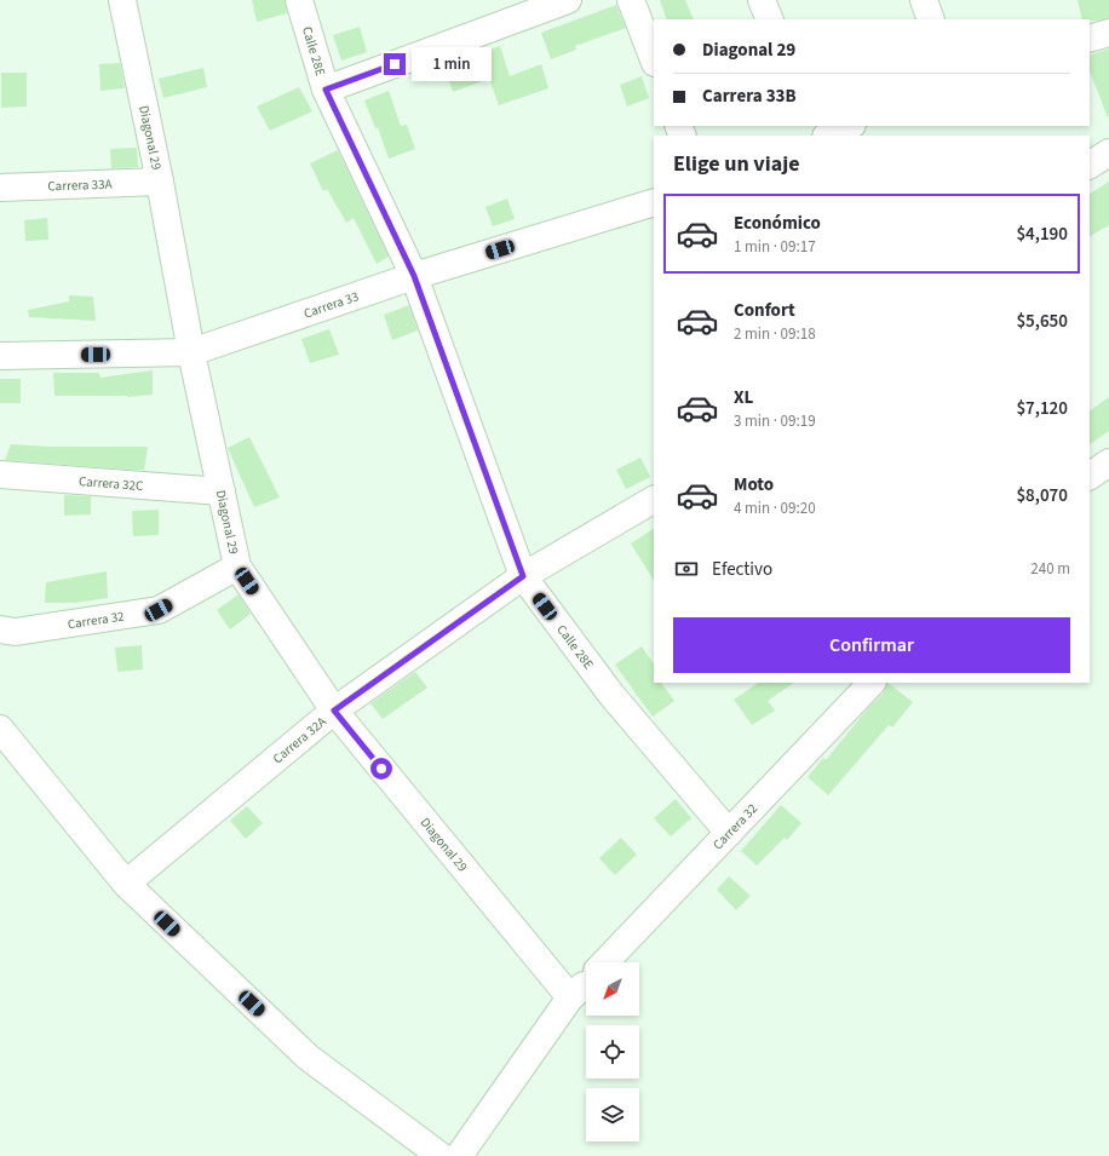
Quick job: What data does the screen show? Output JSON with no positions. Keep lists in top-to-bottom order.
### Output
{
  "streets": {
    "street": [
      "Calle 28E",
      "Diagonal 29",
      "Carrera 33A",
      "Carrera 33",
      "Carrera 32C",
      "Carrera 32",
      "Carrera 32A"
    ]
  },
  "crossings": [
    ["Calle 28E", "Carrera 33"],
    ["Calle 28E", "Carrera 32"],
    ["Calle 28E", "Carrera 32A"],
    ["Diagonal 29", "Carrera 33A"],
    ["Diagonal 29", "Carrera 33"],
    ["Diagonal 29", "Carrera 32C"],
    ["Diagonal 29", "Carrera 32"],
    ["Diagonal 29", "Carrera 32A"]
  ],
  "north": "bottom left",
  "page": {
    "banner": ["Diagonal 29", "Carrera 33B"],
    "bubble": "1 min",
    "heading": "Elige un viaje",
    "list": [
      {
        "name": "Económico",
        "note": "1 min · 09:17",
        "value": "$4,190"
      },
      {
        "name": "Confort",
        "note": "2 min · 09:18",
        "value": "$5,650"
      },
      {
        "name": "XL",
        "note": "3 min · 09:19",
        "value": "$7,120"
      },
      {
        "name": "Moto",
        "note": "4 min · 09:20",
        "value": "$8,070"
      }
    ],
    "pay": ["Efectivo", "240 m"],
    "buttons": "Confirmar"
  }
}
